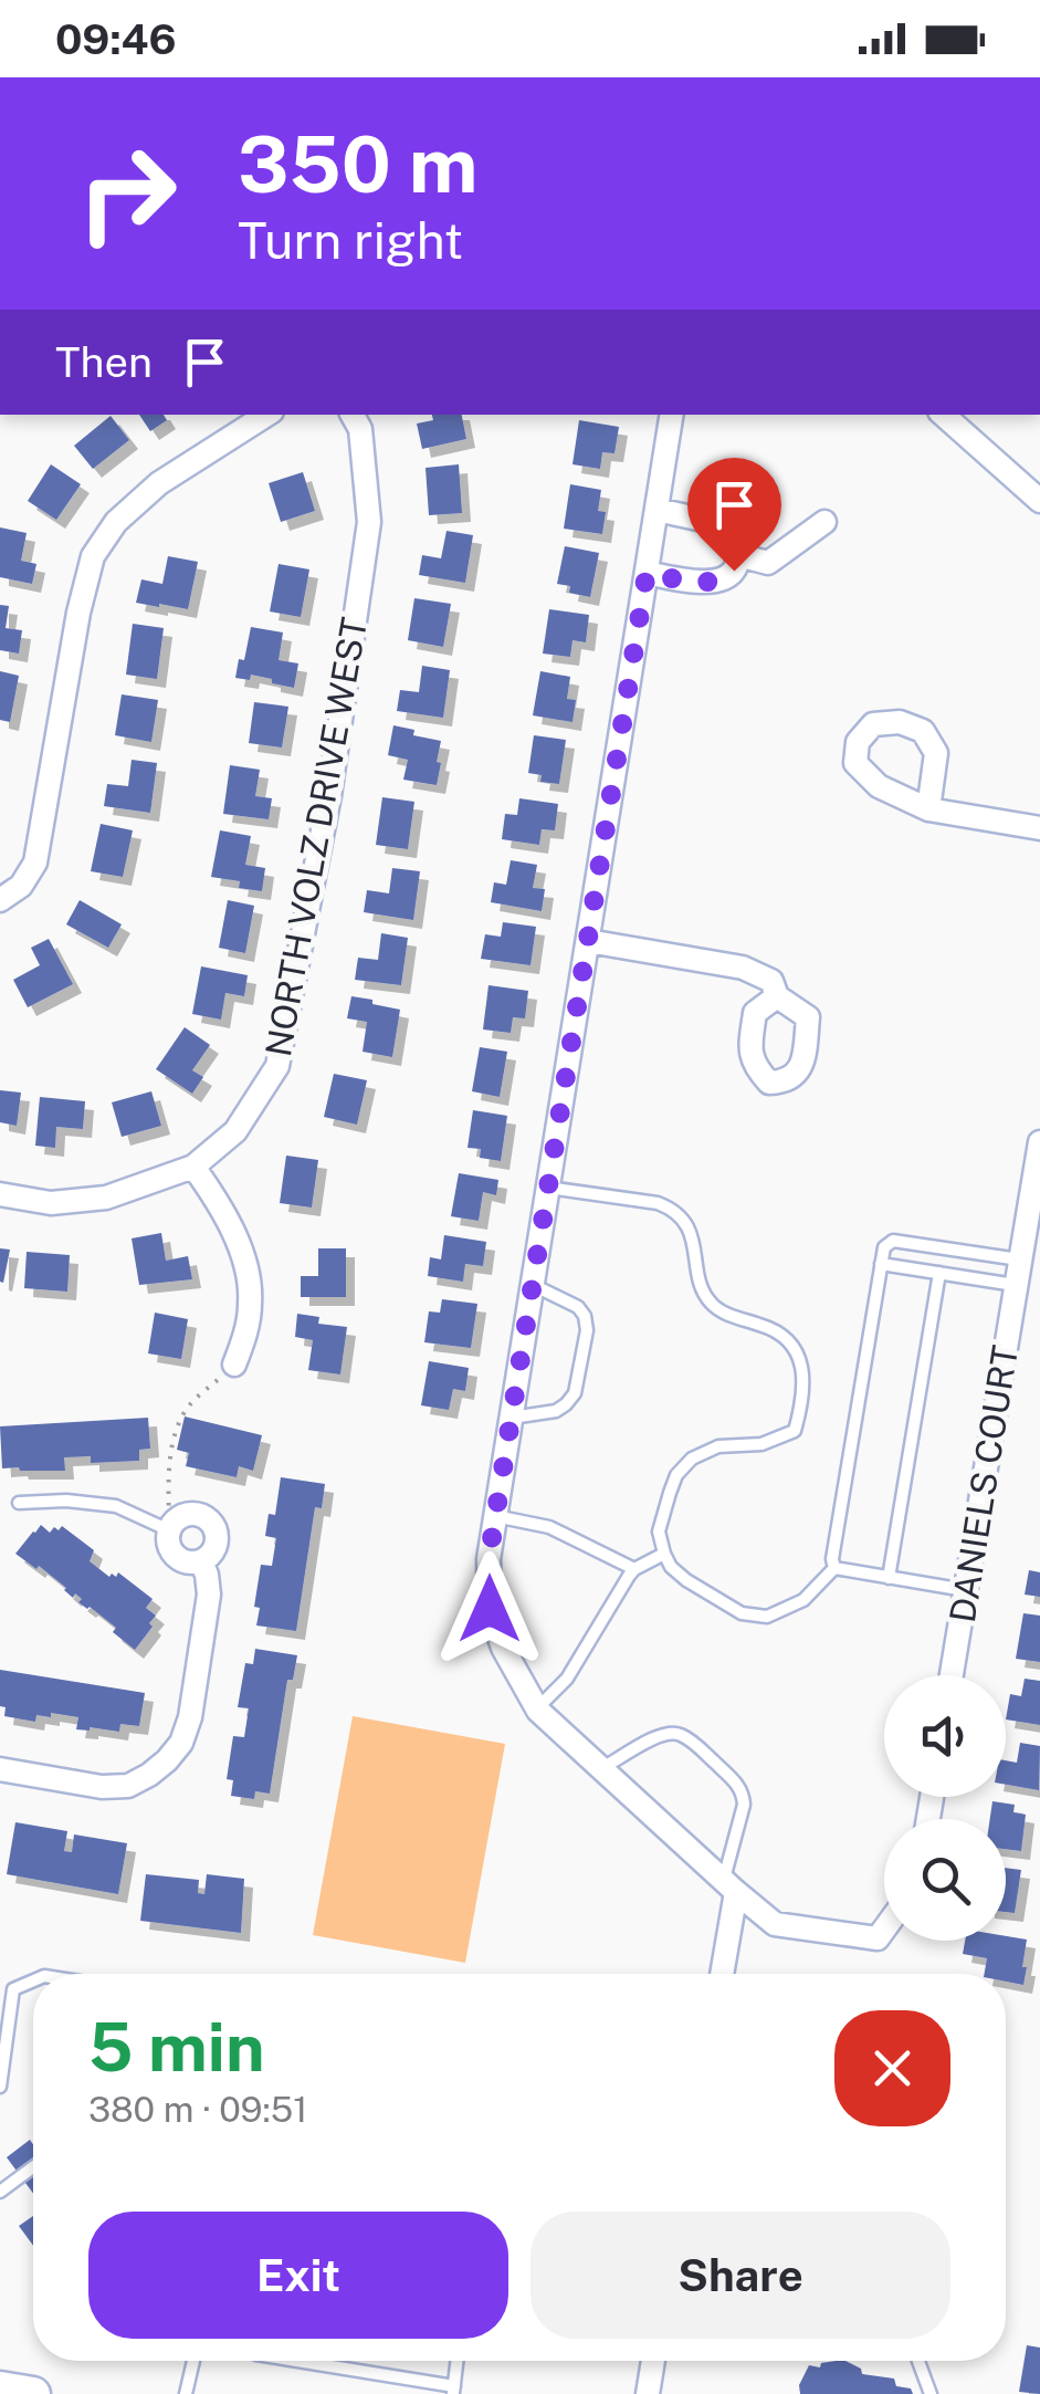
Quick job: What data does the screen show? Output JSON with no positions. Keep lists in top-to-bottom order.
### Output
{
  "streets": {
    "street": ["NORTH VOLZ DRIVE WEST", "DANIELS COURT"]
  },
  "page": {
    "status": "09:46",
    "turn": ["350 m", "Turn right"],
    "then": "Then",
    "heading": ["5 min", "380 m · 09:51"],
    "buttons": ["Exit", "Share"]
  }
}
